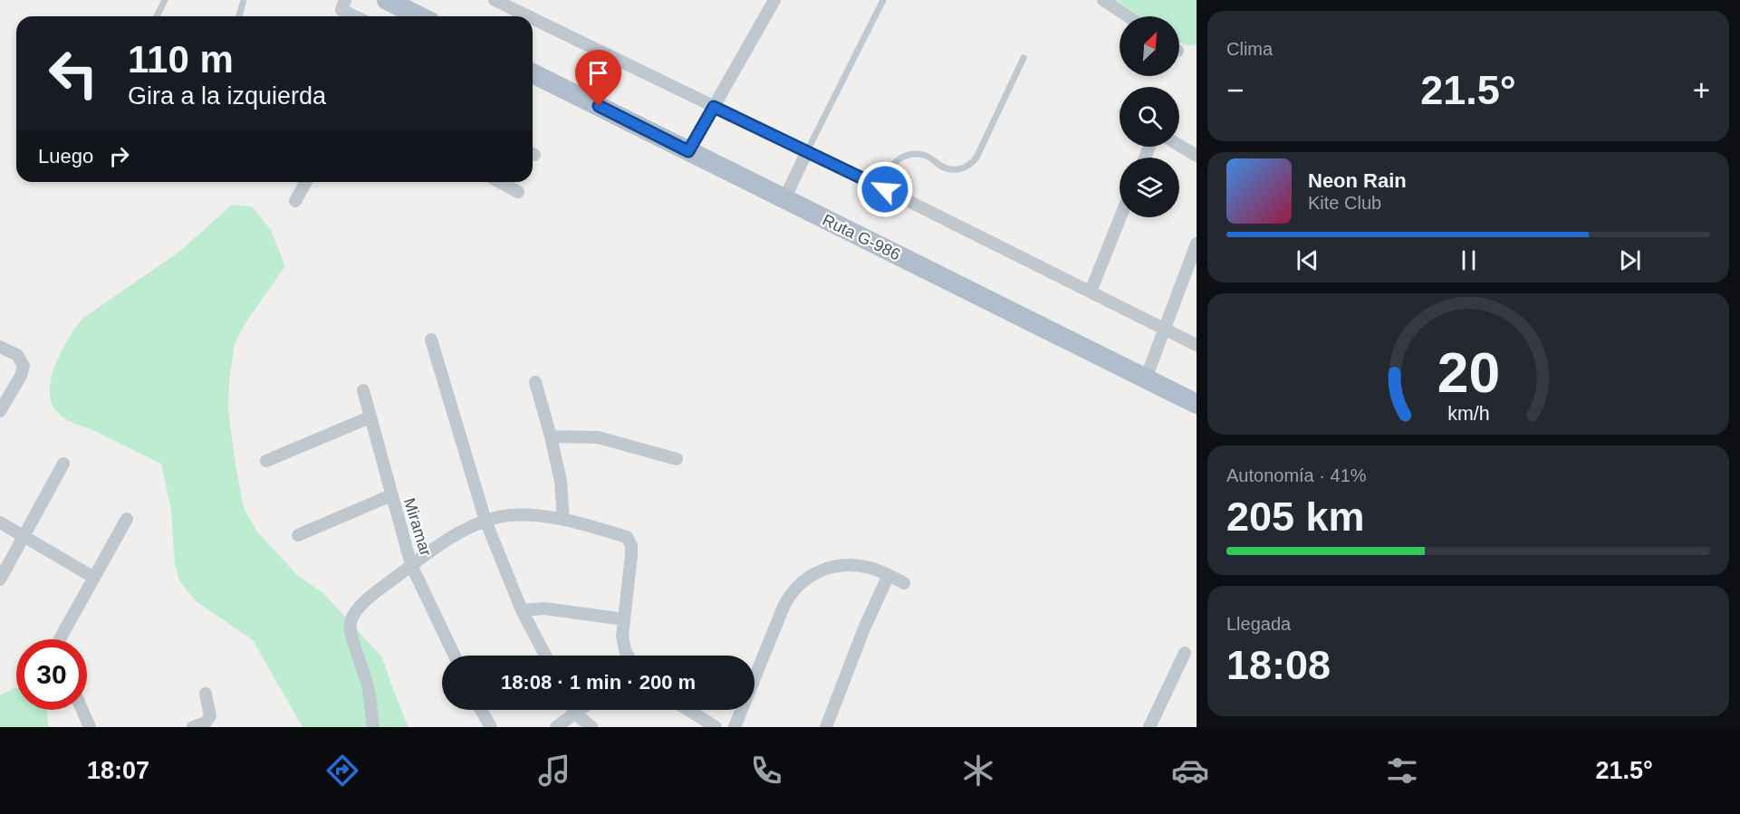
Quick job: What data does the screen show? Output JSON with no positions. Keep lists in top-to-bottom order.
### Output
{
  "streets": {
    "main road": ["Ruta G-986"],
    "street": ["Miramar"]
  },
  "north": "top right",
  "page": {
    "tile": [
      "Clima",
      ["Autonomía · 41%", "205 km"],
      ["Llegada", "18:08"]
    ],
    "turn": ["110 m", "Gira a la izquierda"],
    "heat": ["−", "21.5°", "+"],
    "then": "Luego",
    "song": ["Neon Rain", "Kite Club"],
    "limit": "30",
    "trip": "18:08 · 1 min · 200 m",
    "tabs": ["18:07", "21.5°"],
    "gauge": ["20", "km/h"]
  }
}
